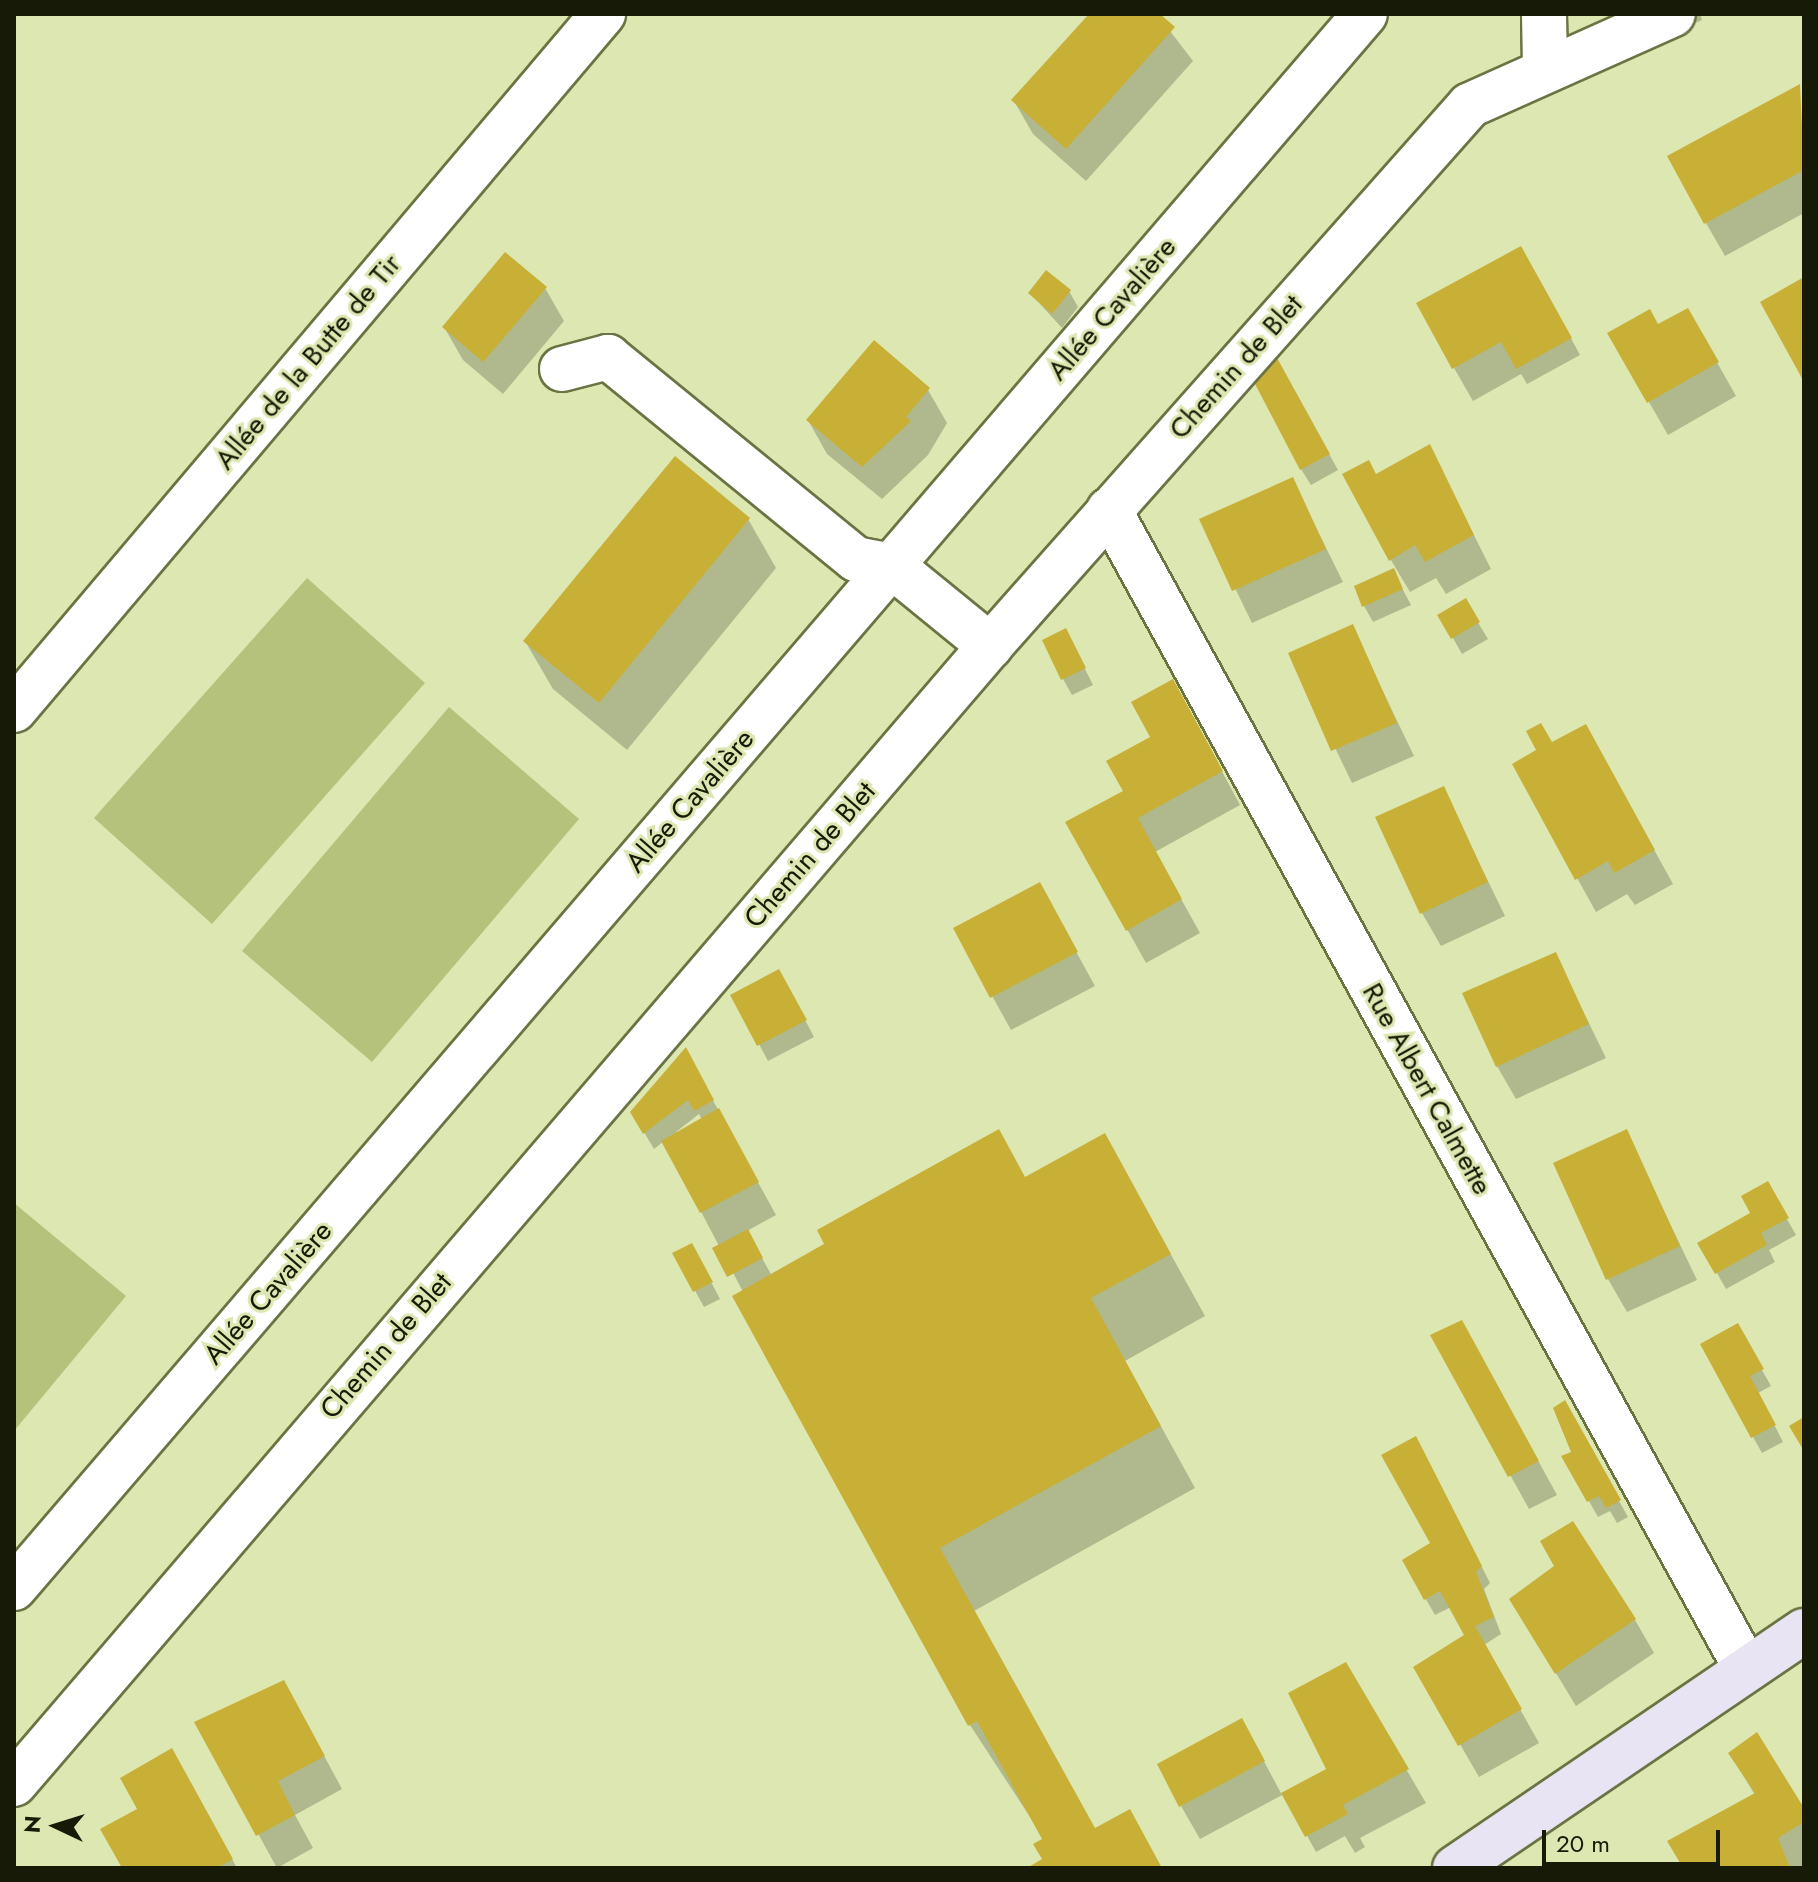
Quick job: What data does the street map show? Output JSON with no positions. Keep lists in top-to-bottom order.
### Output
{
  "streets": {
    "street": [
      "Allée Cavalière",
      "Allée de la Butte de Tir",
      "Chemin de Blet",
      "Rue Albert Calmette"
    ]
  },
  "crossings": [
    ["Chemin de Blet", "Rue Albert Calmette"]
  ],
  "scale_bar": "20 m",
  "north": "left"
}
